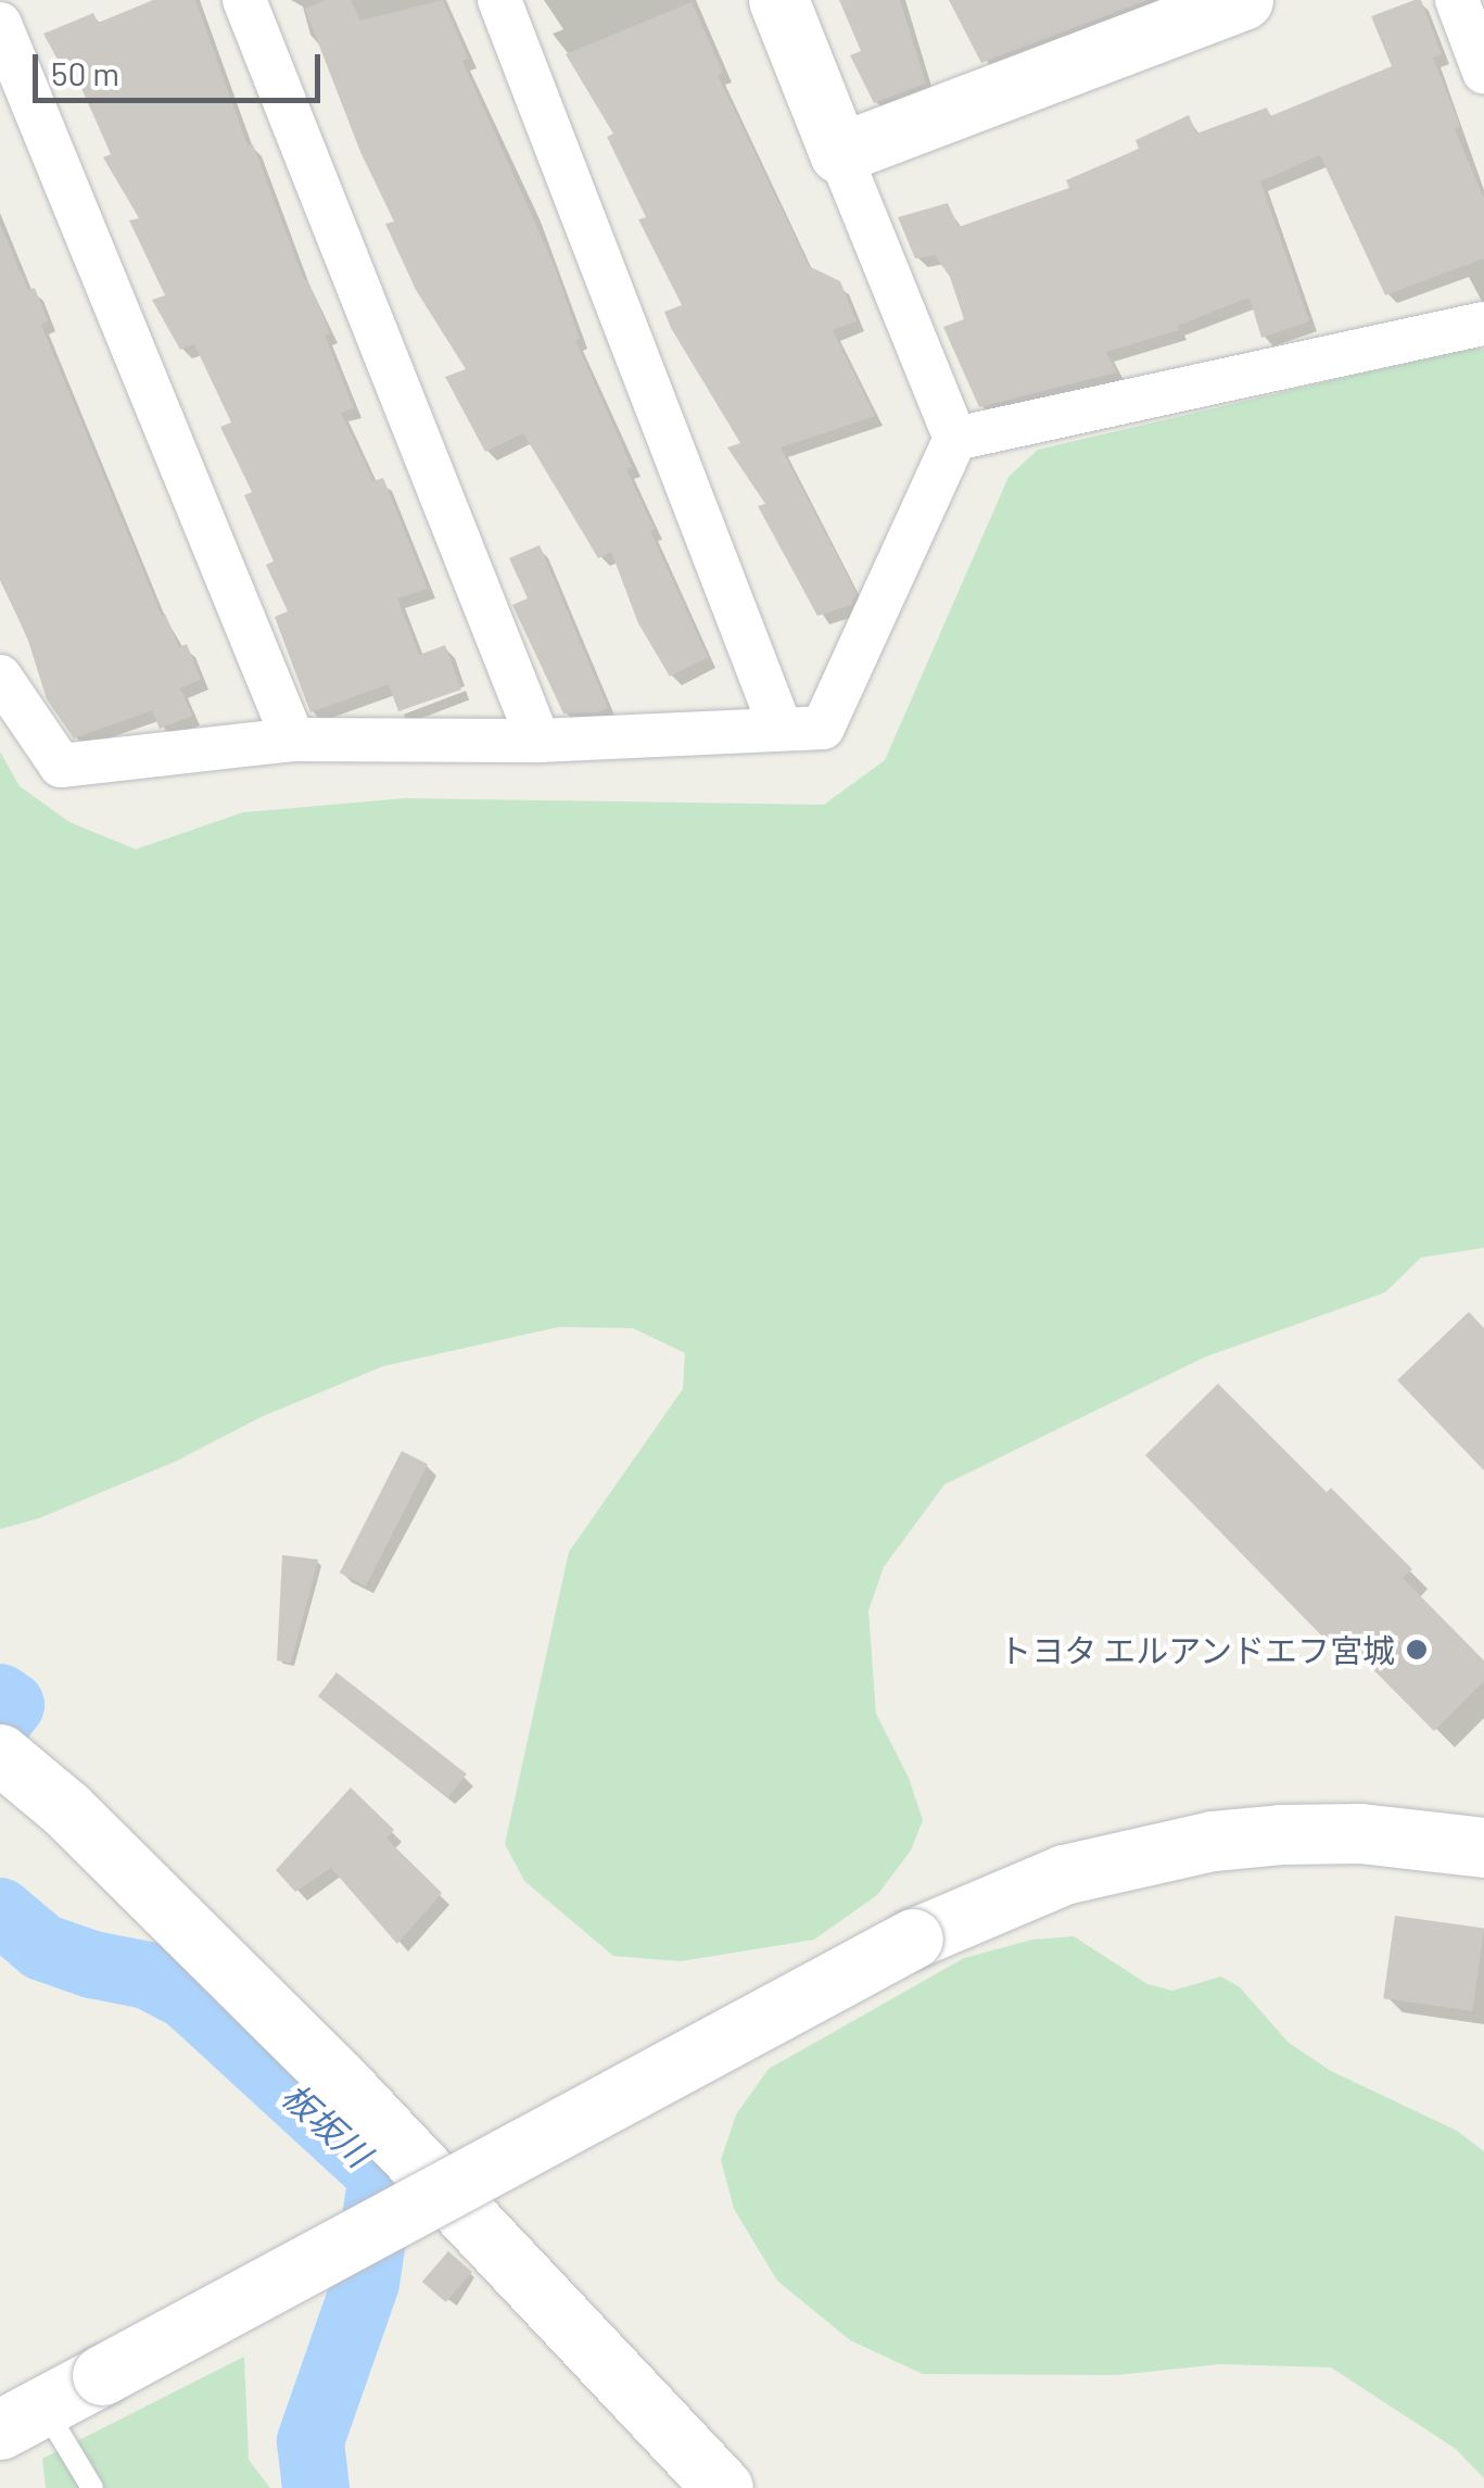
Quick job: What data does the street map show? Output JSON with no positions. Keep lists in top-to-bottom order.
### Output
{
  "water": ["板坂川"],
  "places": ["トヨタ エルアンドエフ宮城"],
  "scale_bar": "50 m"
}
